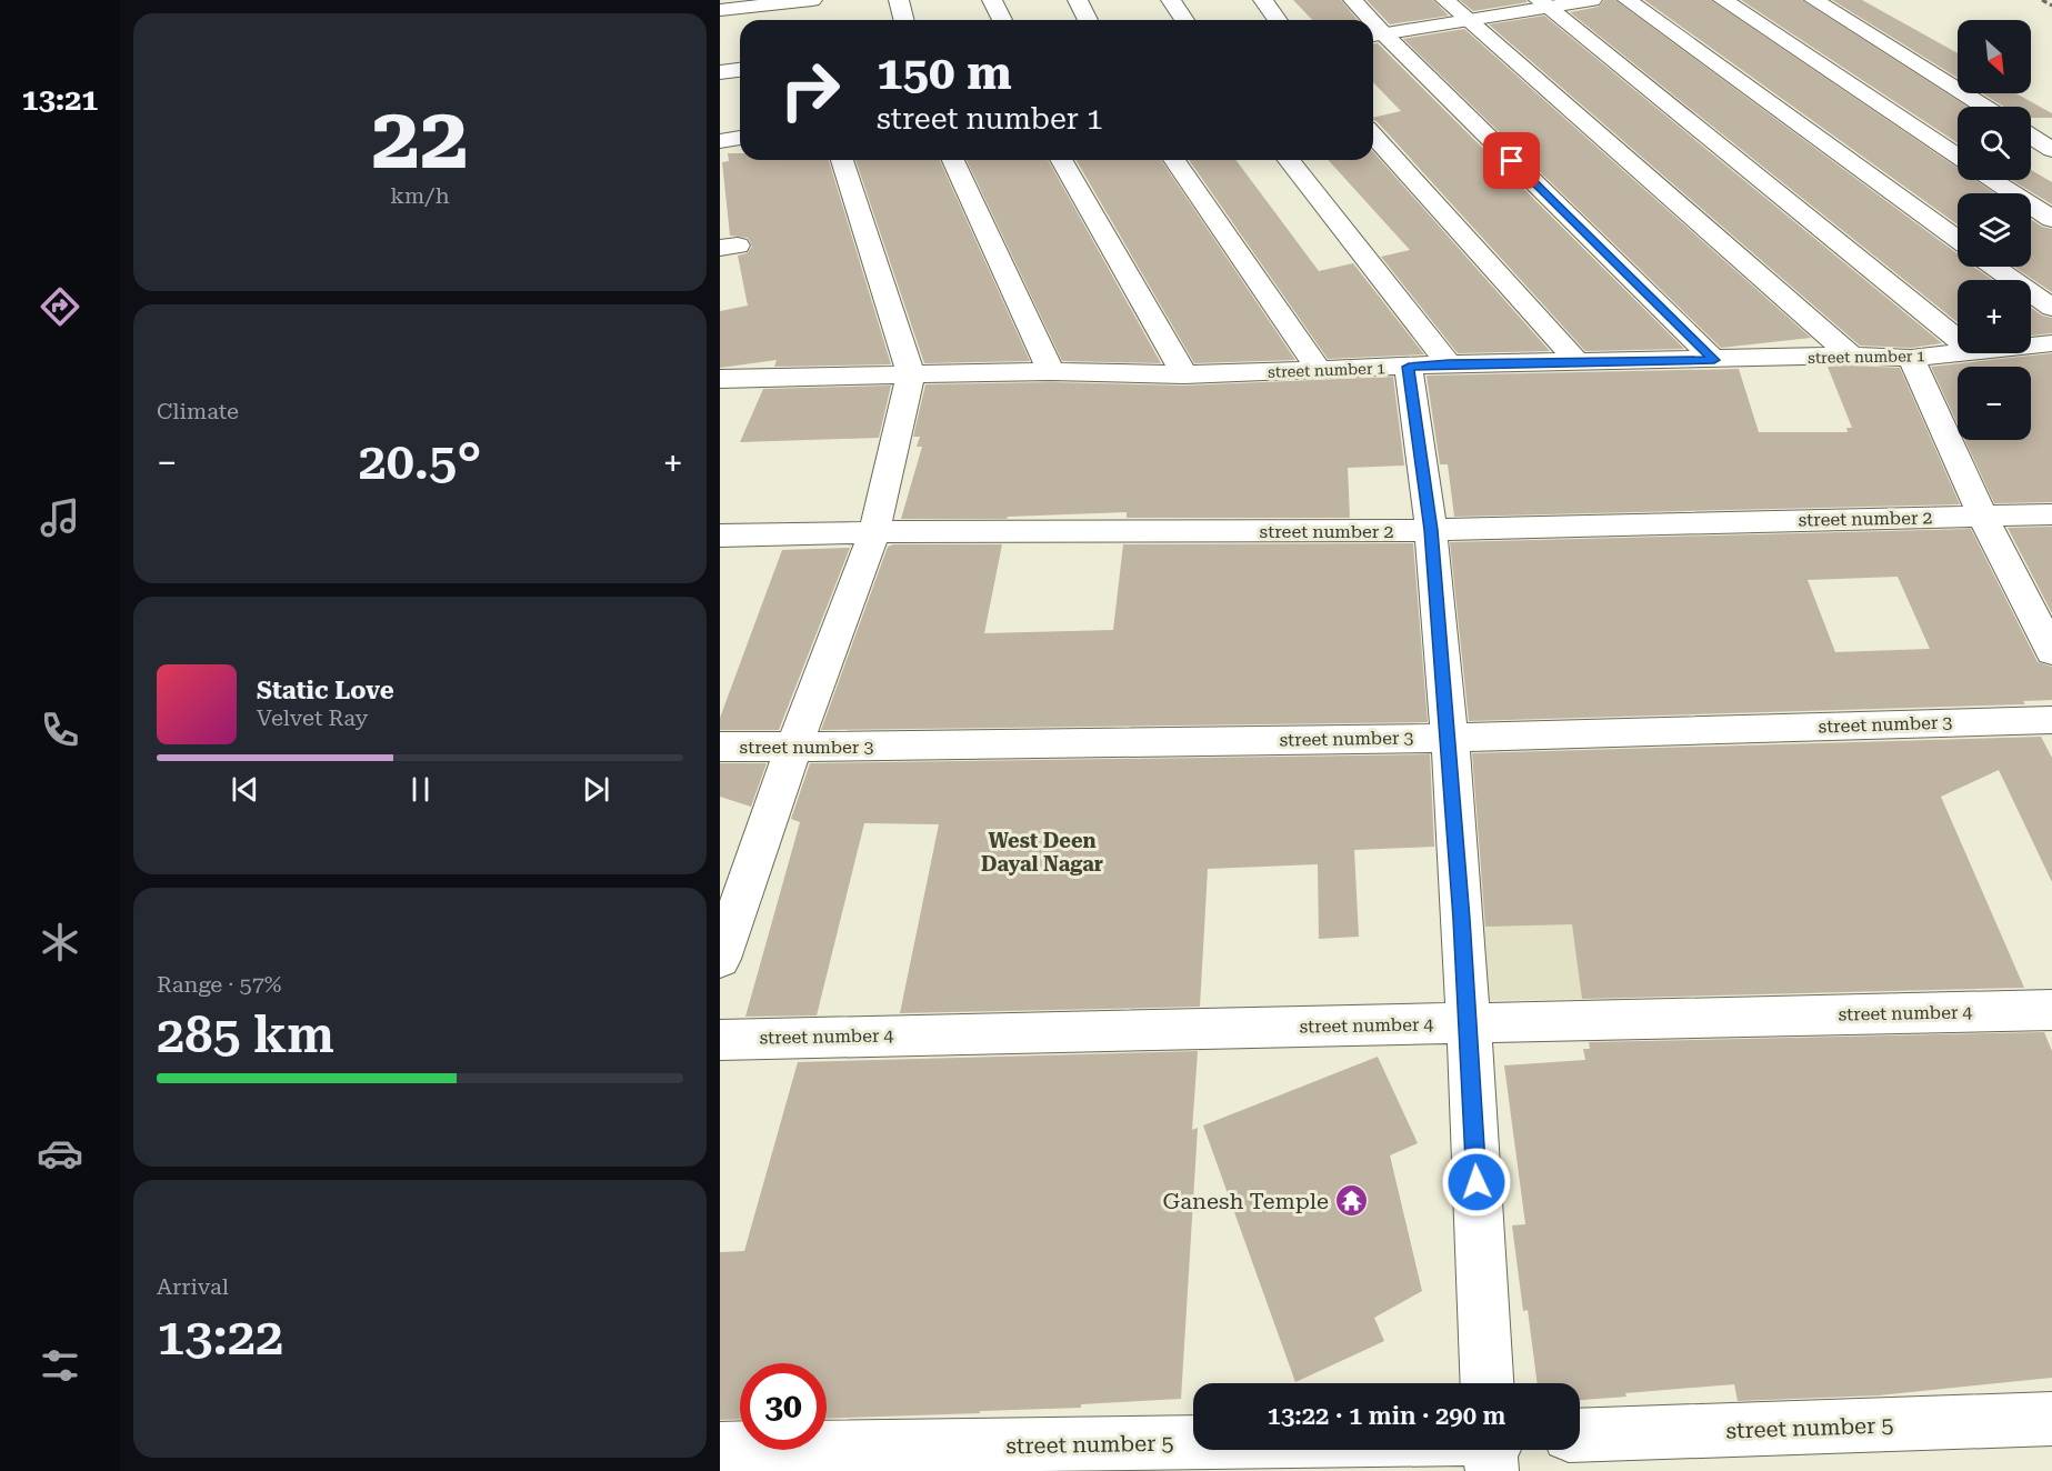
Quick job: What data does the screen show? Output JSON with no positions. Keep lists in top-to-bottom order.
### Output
{
  "streets": {
    "street": [
      "street number 1",
      "street number 2",
      "street number 3",
      "street number 4",
      "street number 5"
    ]
  },
  "districts": ["West Deen Dayal Nagar"],
  "places": {
    "temple": ["Ganesh Temple"]
  },
  "north": "bottom right",
  "page": {
    "tabs": "13:21",
    "tile": [
      ["22", "km/h"],
      "Climate",
      ["Range · 57%", "285 km"],
      ["Arrival", "13:22"]
    ],
    "map_buttons": ["+", "−"],
    "turn": ["150 m", "street number 1"],
    "heat": ["−", "20.5°", "+"],
    "song": ["Static Love", "Velvet Ray"],
    "limit": "30",
    "trip": "13:22 · 1 min · 290 m"
  }
}
